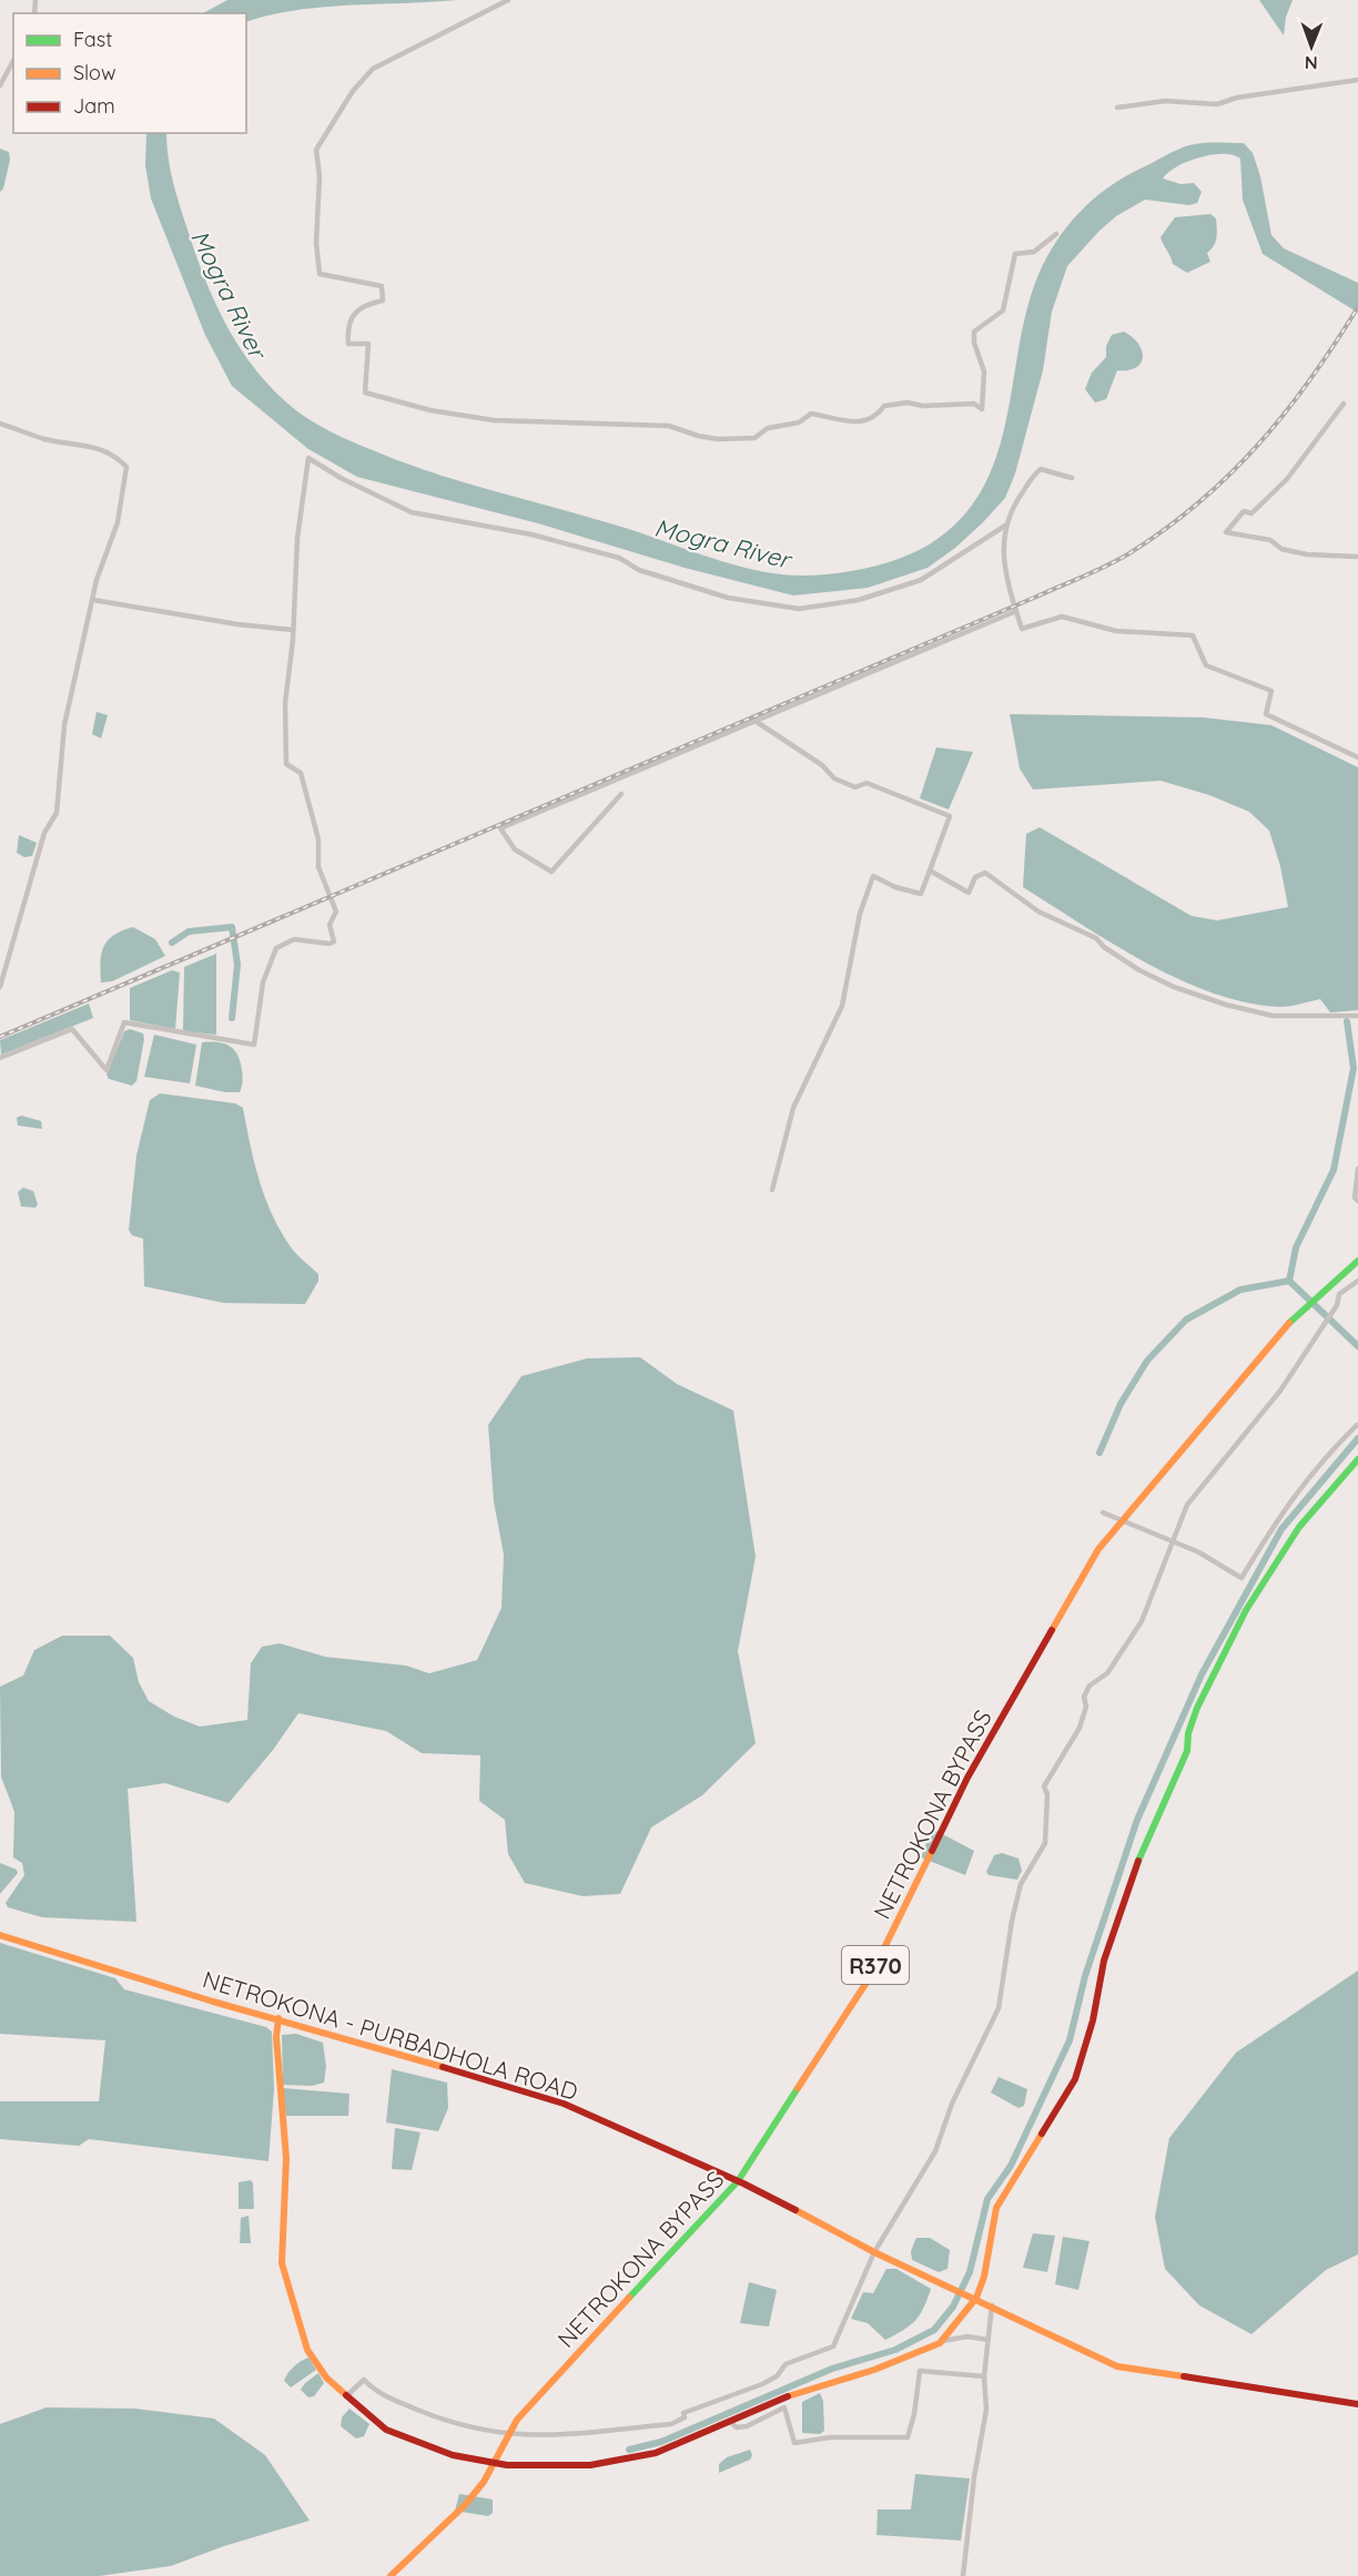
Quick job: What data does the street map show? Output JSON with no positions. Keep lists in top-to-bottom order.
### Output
{
  "streets": {
    "main road": ["NETROKONA BYPASS", "R370", "NETROKONA - PURBADHOLA ROAD"]
  },
  "crossings": [
    ["NETROKONA BYPASS", "NETROKONA - PURBADHOLA ROAD"]
  ],
  "water": ["Mogra River"],
  "legend": ["Fast", "Slow", "Jam"],
  "north": "bottom"
}
